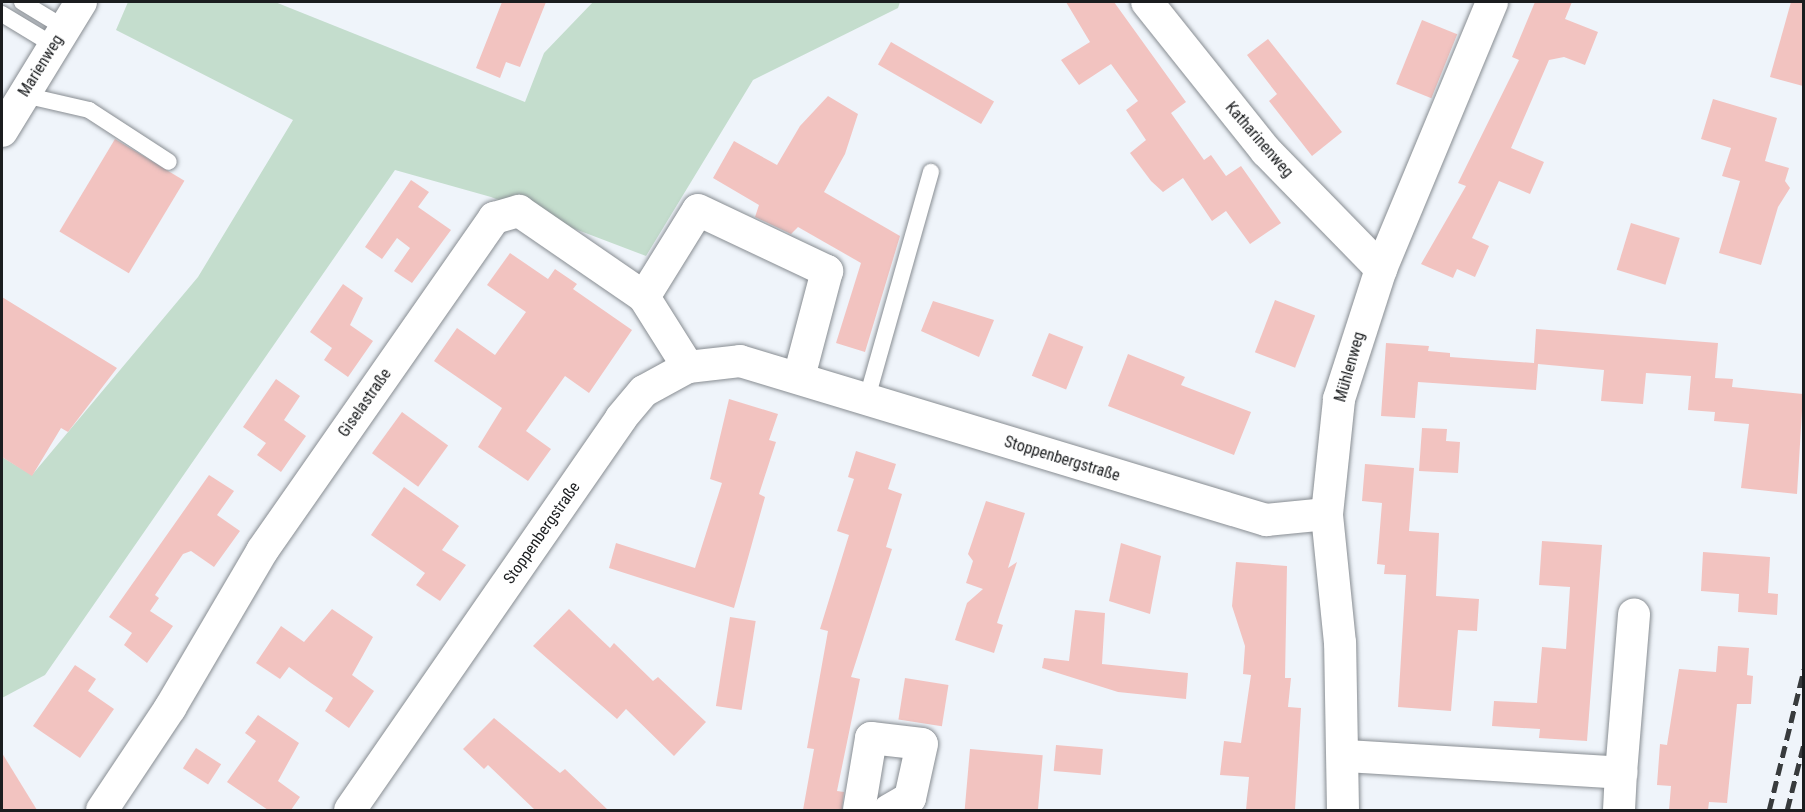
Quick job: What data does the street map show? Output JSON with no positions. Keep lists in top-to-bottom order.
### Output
{
  "streets": {
    "street": [
      "Marienweg",
      "Katharinenweg",
      "Mühlenweg",
      "Giselastraße",
      "Stoppenbergstraße"
    ]
  },
  "crossings": [
    ["Katharinenweg", "Mühlenweg"],
    ["Mühlenweg", "Stoppenbergstraße"],
    ["Giselastraße", "Stoppenbergstraße"]
  ]
}
